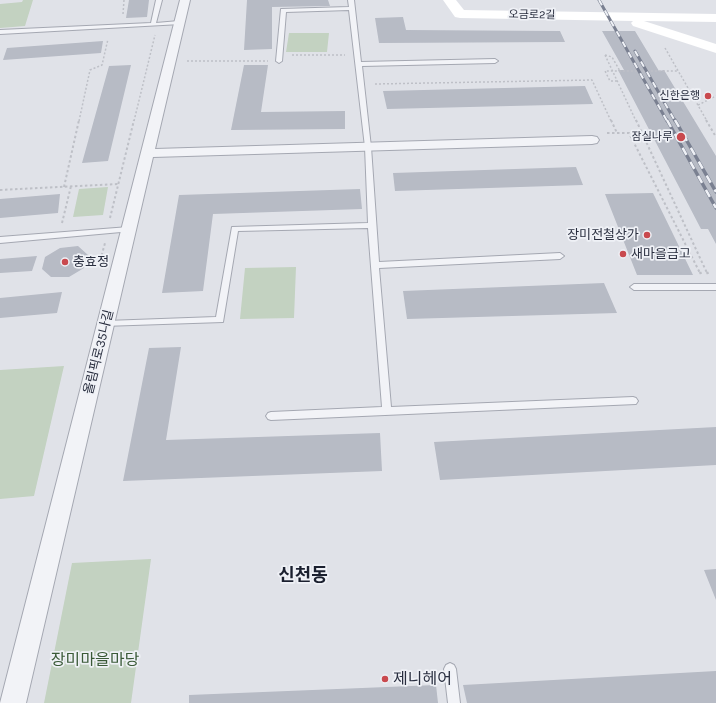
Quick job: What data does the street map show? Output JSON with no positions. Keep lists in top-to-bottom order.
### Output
{
  "streets": {
    "main road": ["오금로2길"],
    "street": ["올림픽로35나길"]
  },
  "districts": ["신천동"],
  "parks": ["장미마을마당"],
  "places": [
    "신한은행",
    "잠실나루",
    "장미전철상가",
    "새마을금고",
    "충효정",
    "제니헤어"
  ]
}
